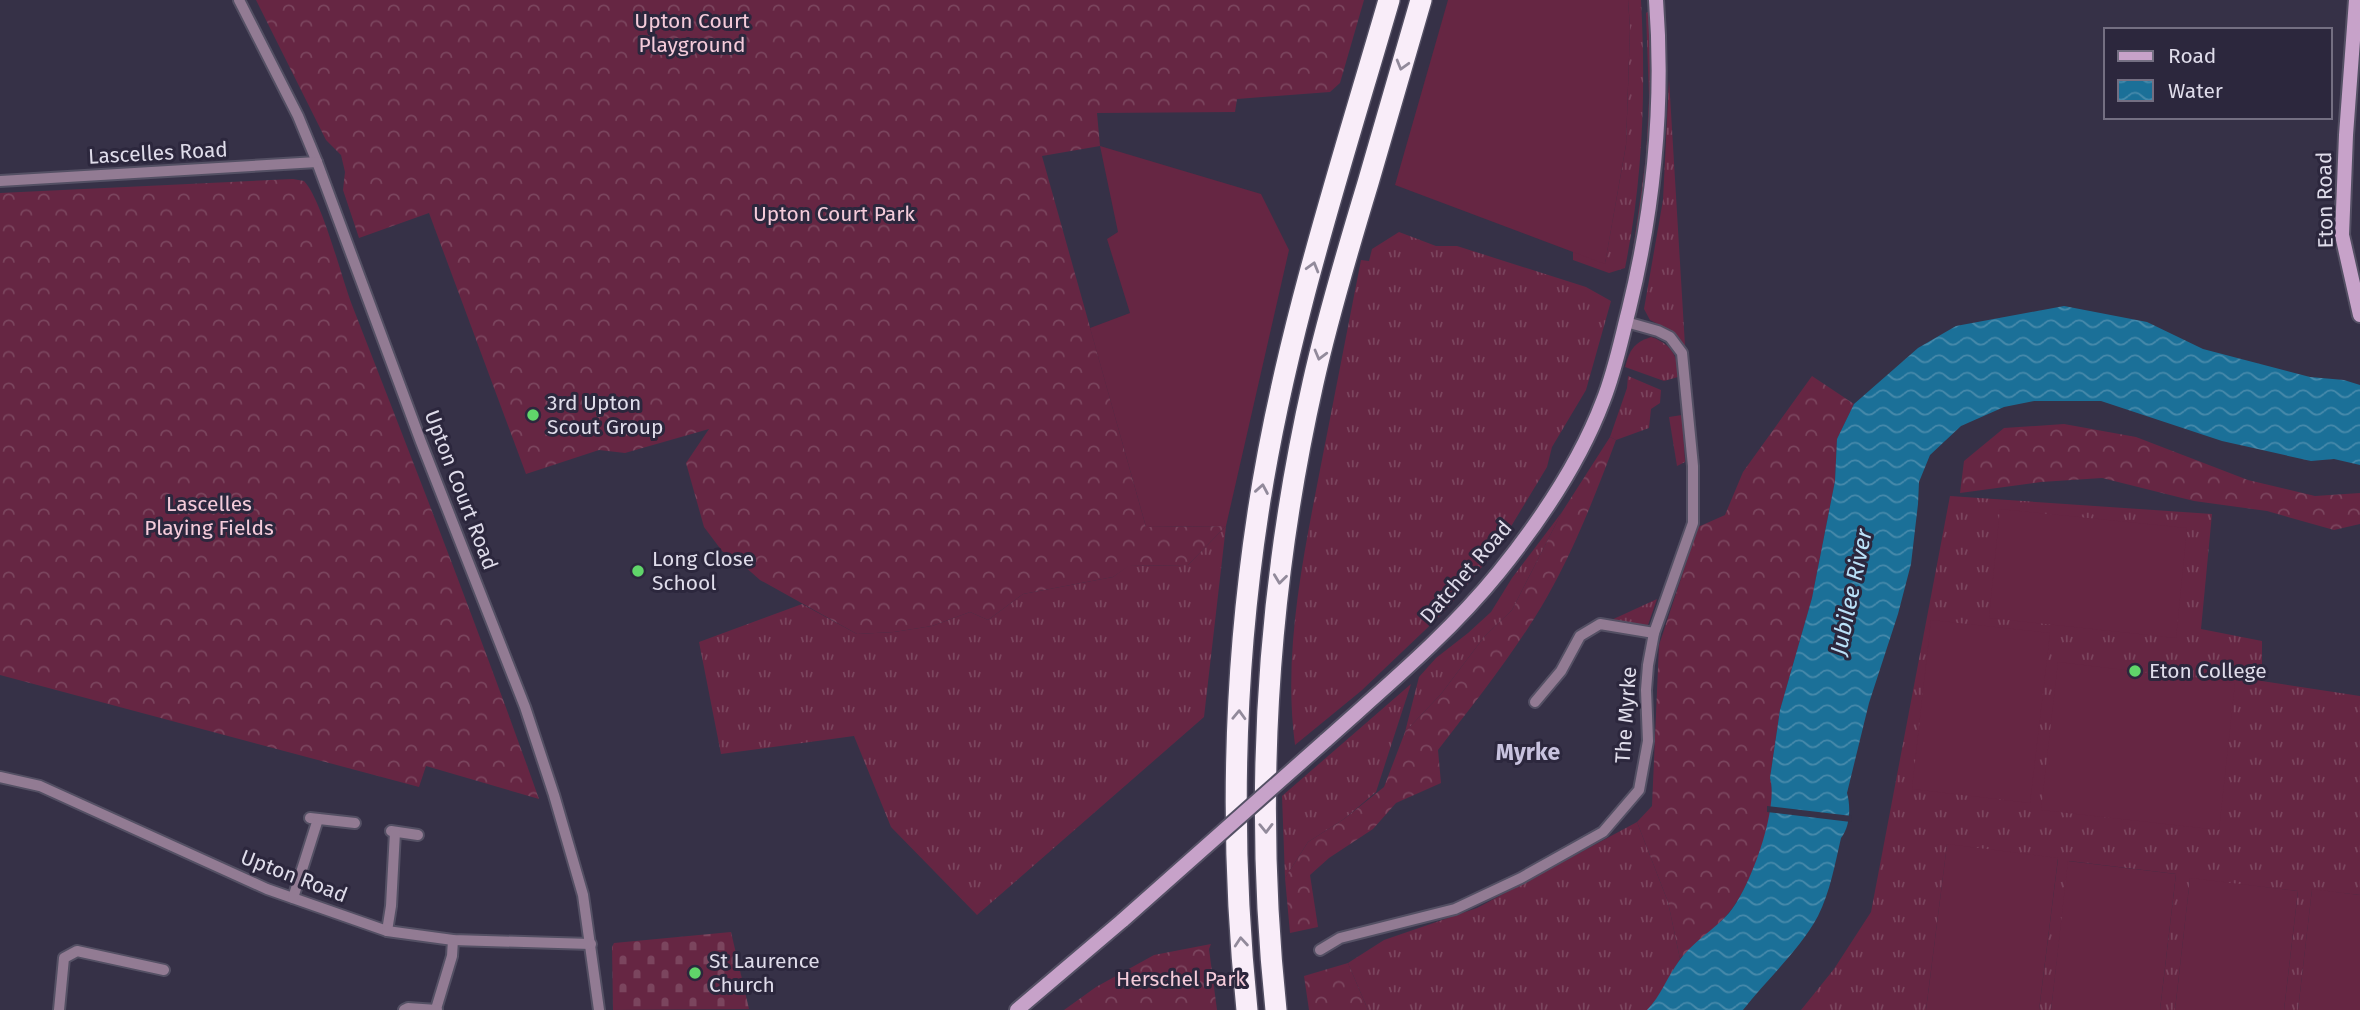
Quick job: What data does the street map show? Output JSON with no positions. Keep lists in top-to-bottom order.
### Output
{
  "streets": {
    "main road": ["Eton Road", "Datchet Road"],
    "street": [
      "Lascelles Road",
      "Upton Court Road",
      "The Myrke",
      "Upton Road"
    ]
  },
  "crossings": [
    ["Lascelles Road", "Upton Court Road"],
    ["Upton Court Road", "Upton Road"],
    ["Datchet Road", "The Myrke"]
  ],
  "districts": ["Myrke"],
  "water": ["Jubilee River"],
  "parks": [
    "Upton Court Playground",
    "Upton Court Park",
    "Lascelles Playing Fields",
    "Herschel Park"
  ],
  "places": [
    "3rd Upton Scout Group",
    "Long Close School",
    "Eton College",
    "St Laurence Church"
  ],
  "legend": ["Road", "Water"]
}
